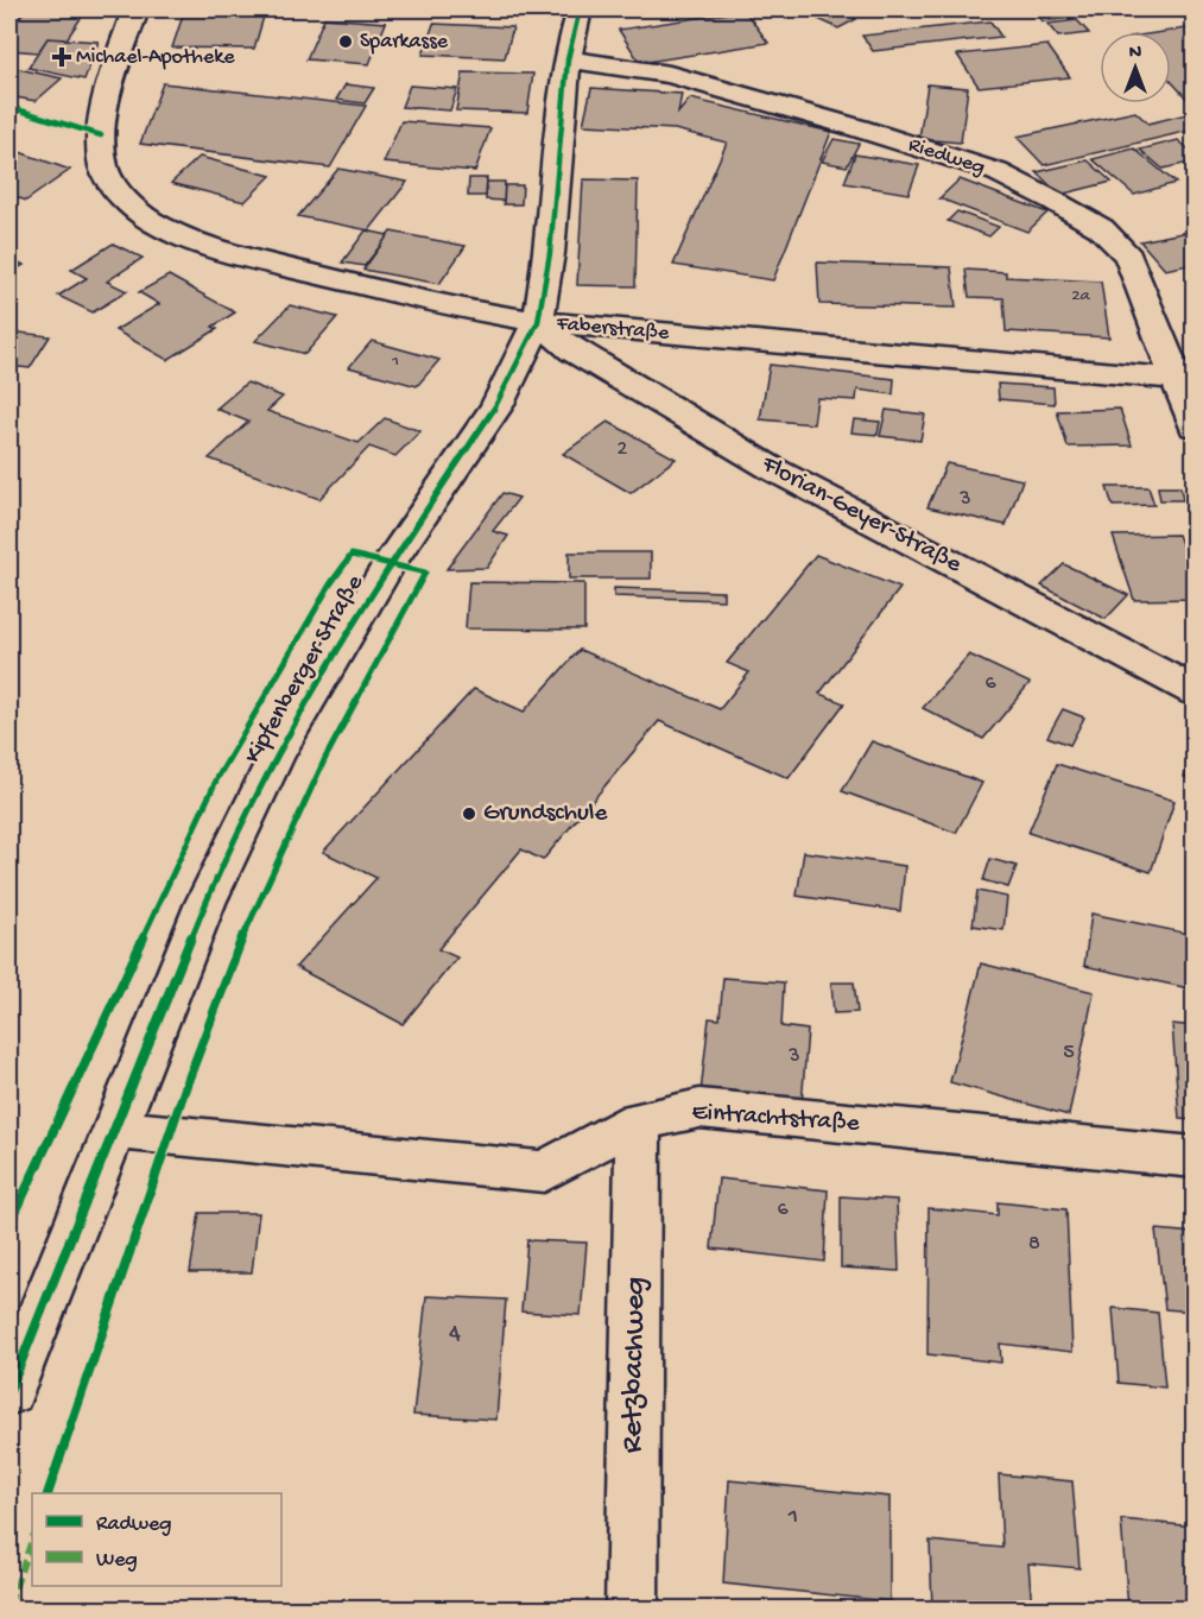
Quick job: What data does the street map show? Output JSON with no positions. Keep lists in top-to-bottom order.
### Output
{
  "streets": {
    "street": [
      "Riedweg",
      "Faberstraße",
      "Florian-Geyer-Straße",
      "Kipfenberger Straße",
      "Eintrachtstraße",
      "Retzbachweg"
    ]
  },
  "crossings": [
    ["Riedweg", "Faberstraße"],
    ["Riedweg", "Kipfenberger Straße"],
    ["Faberstraße", "Florian-Geyer-Straße"],
    ["Faberstraße", "Kipfenberger Straße"],
    ["Florian-Geyer-Straße", "Kipfenberger Straße"],
    ["Kipfenberger Straße", "Eintrachtstraße"],
    ["Eintrachtstraße", "Retzbachweg"]
  ],
  "places": {
    "other": ["Sparkasse", "Grundschule"],
    "health": ["Michael-Apotheke"]
  },
  "house_numbers": [
    "2a",
    "1",
    "2",
    "3",
    "6",
    "5",
    "3",
    "6",
    "8",
    "4",
    "1"
  ],
  "legend": ["Radweg", "Weg"],
  "north": "top"
}
